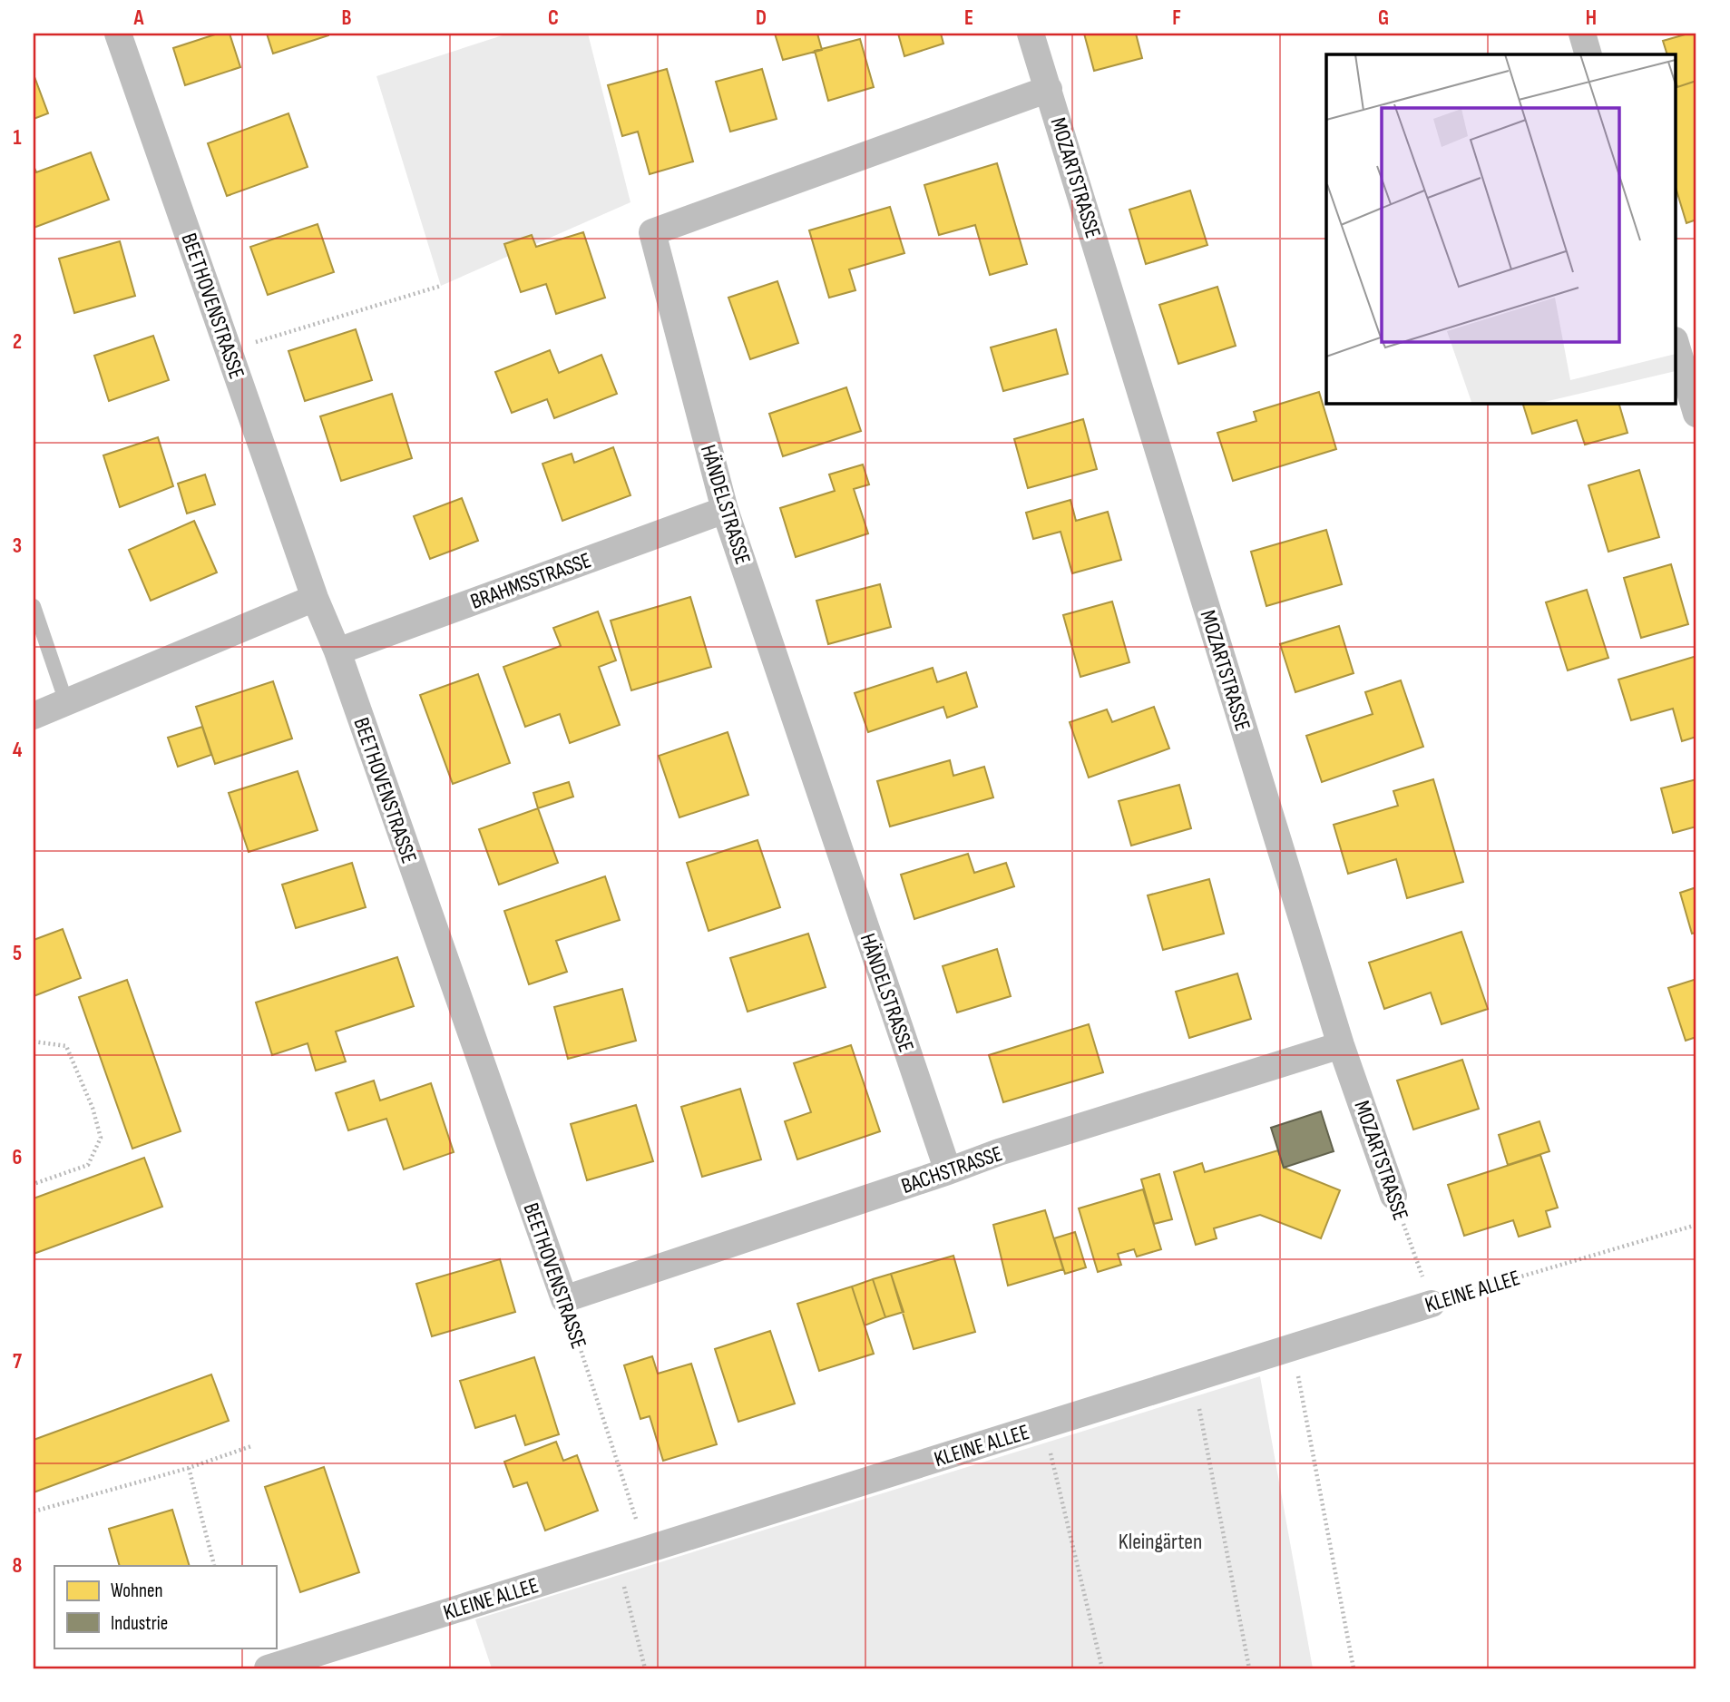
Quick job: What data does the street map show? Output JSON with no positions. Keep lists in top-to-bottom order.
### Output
{
  "streets": {
    "street": [
      "MOZARTSTRASSE",
      "BEETHOVENSTRASSE",
      "HÄNDELSTRASSE",
      "BRAHMSSTRASSE",
      "BACHSTRASSE",
      "KLEINE ALLEE"
    ]
  },
  "crossings": [
    ["MOZARTSTRASSE", "HÄNDELSTRASSE"],
    ["MOZARTSTRASSE", "BACHSTRASSE"],
    ["MOZARTSTRASSE", "KLEINE ALLEE"],
    ["BEETHOVENSTRASSE", "BRAHMSSTRASSE"],
    ["BEETHOVENSTRASSE", "BACHSTRASSE"],
    ["BEETHOVENSTRASSE", "KLEINE ALLEE"],
    ["HÄNDELSTRASSE", "BRAHMSSTRASSE"],
    ["HÄNDELSTRASSE", "BACHSTRASSE"]
  ],
  "parks": ["Kleingärten"],
  "legend": ["Wohnen", "Industrie"],
  "grid": {
    "columns": [
      "A",
      "B",
      "C",
      "D",
      "E",
      "F",
      "G",
      "H"
    ],
    "rows": [
      "1",
      "2",
      "3",
      "4",
      "5",
      "6",
      "7",
      "8"
    ]
  }
}
